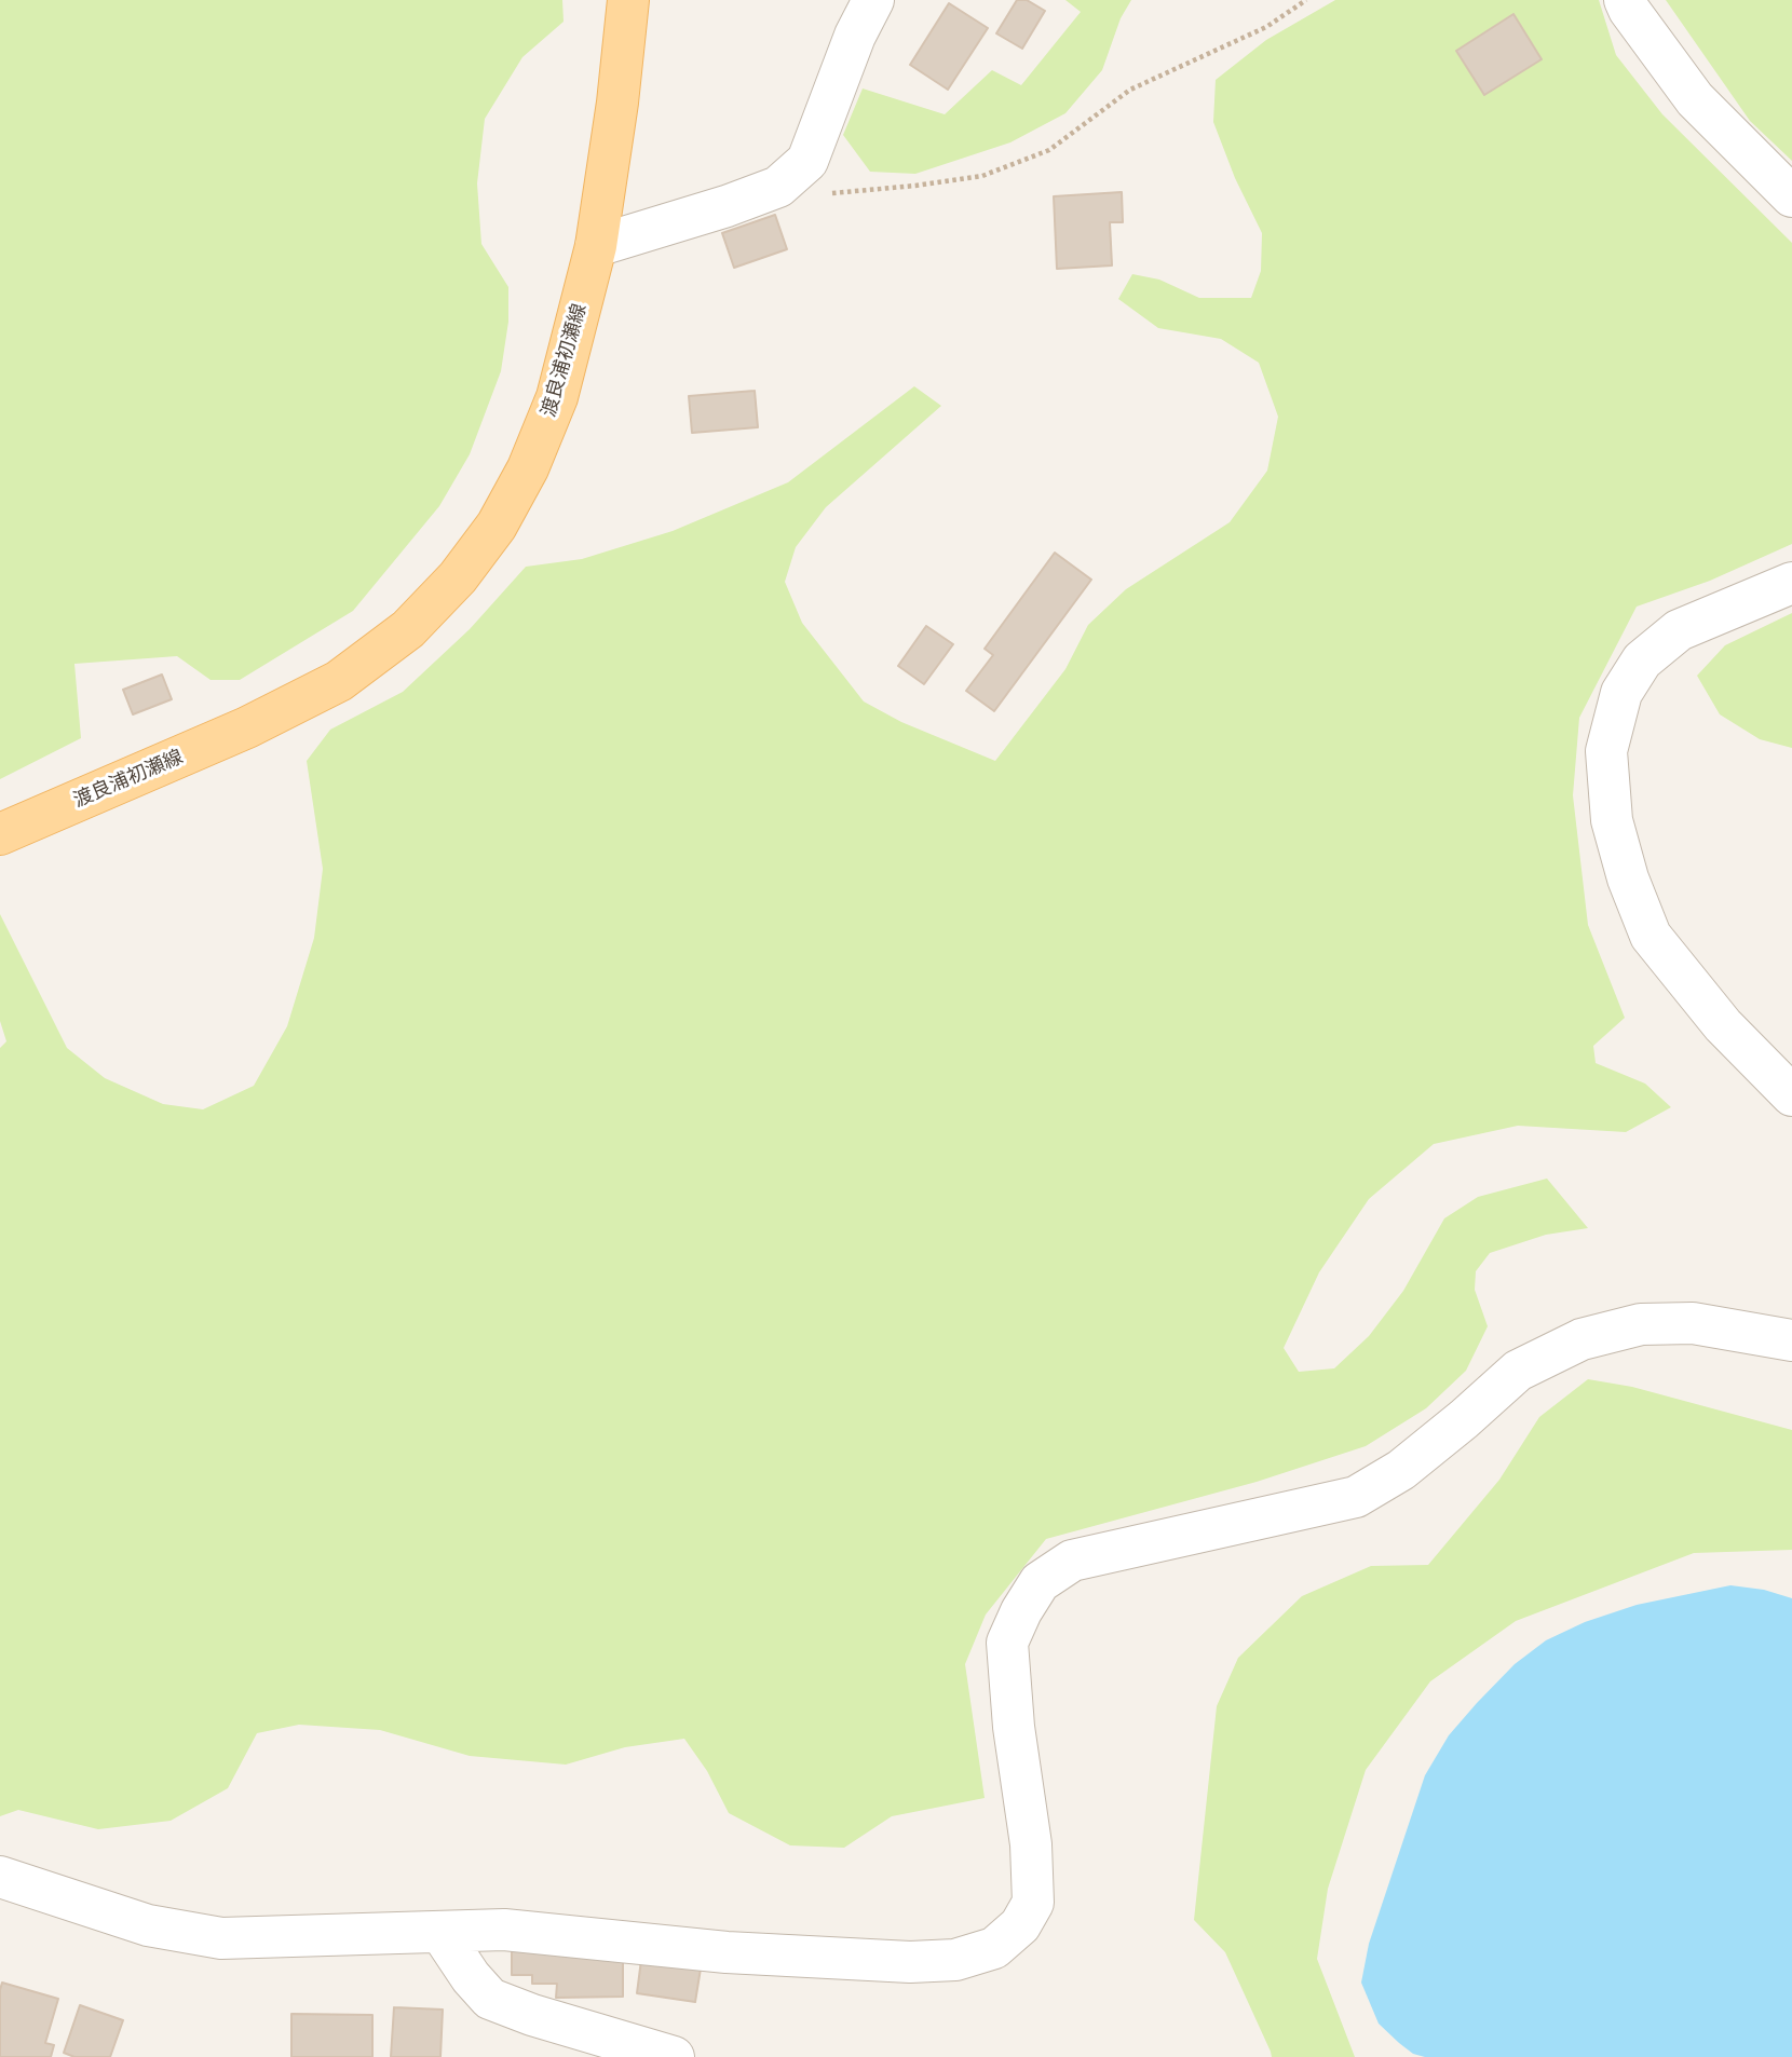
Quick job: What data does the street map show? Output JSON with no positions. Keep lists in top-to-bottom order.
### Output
{
  "streets": {
    "main road": ["渡良浦初瀬線"]
  }
}
